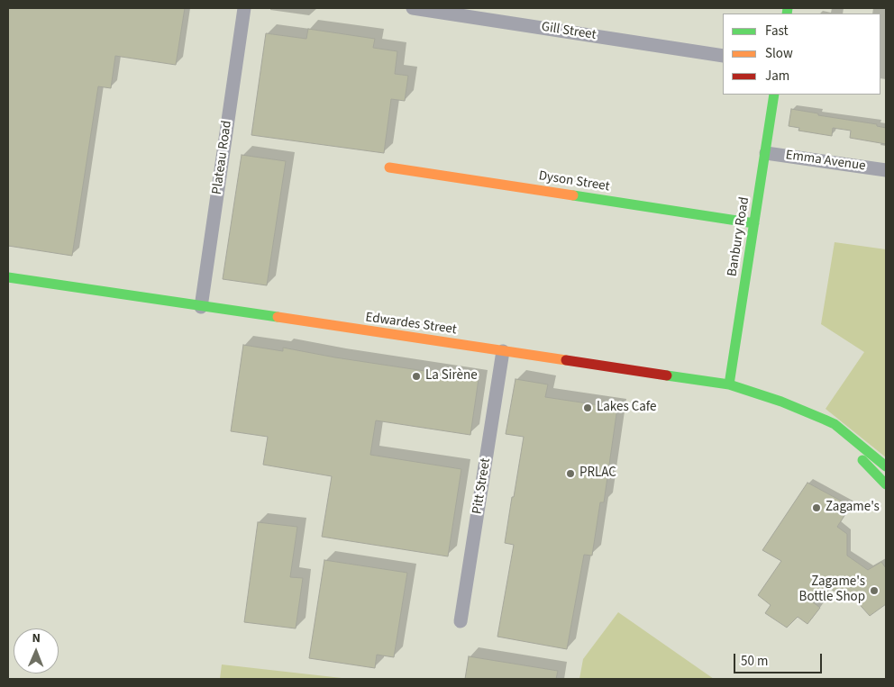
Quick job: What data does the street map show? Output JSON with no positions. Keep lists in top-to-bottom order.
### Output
{
  "streets": {
    "street": [
      "Gill Street",
      "Plateau Road",
      "Emma Avenue",
      "Dyson Street",
      "Banbury Road",
      "Edwardes Street",
      "Pitt Street"
    ]
  },
  "crossings": [
    ["Plateau Road", "Edwardes Street"],
    ["Emma Avenue", "Banbury Road"],
    ["Dyson Street", "Banbury Road"],
    ["Banbury Road", "Edwardes Street"],
    ["Edwardes Street", "Pitt Street"]
  ],
  "places": [
    "La Sirène",
    "Lakes Cafe",
    "PRLAC",
    "Zagame's",
    "Zagame's Bottle Shop"
  ],
  "legend": ["Fast", "Slow", "Jam"],
  "scale_bar": "50 m",
  "north": "top"
}
